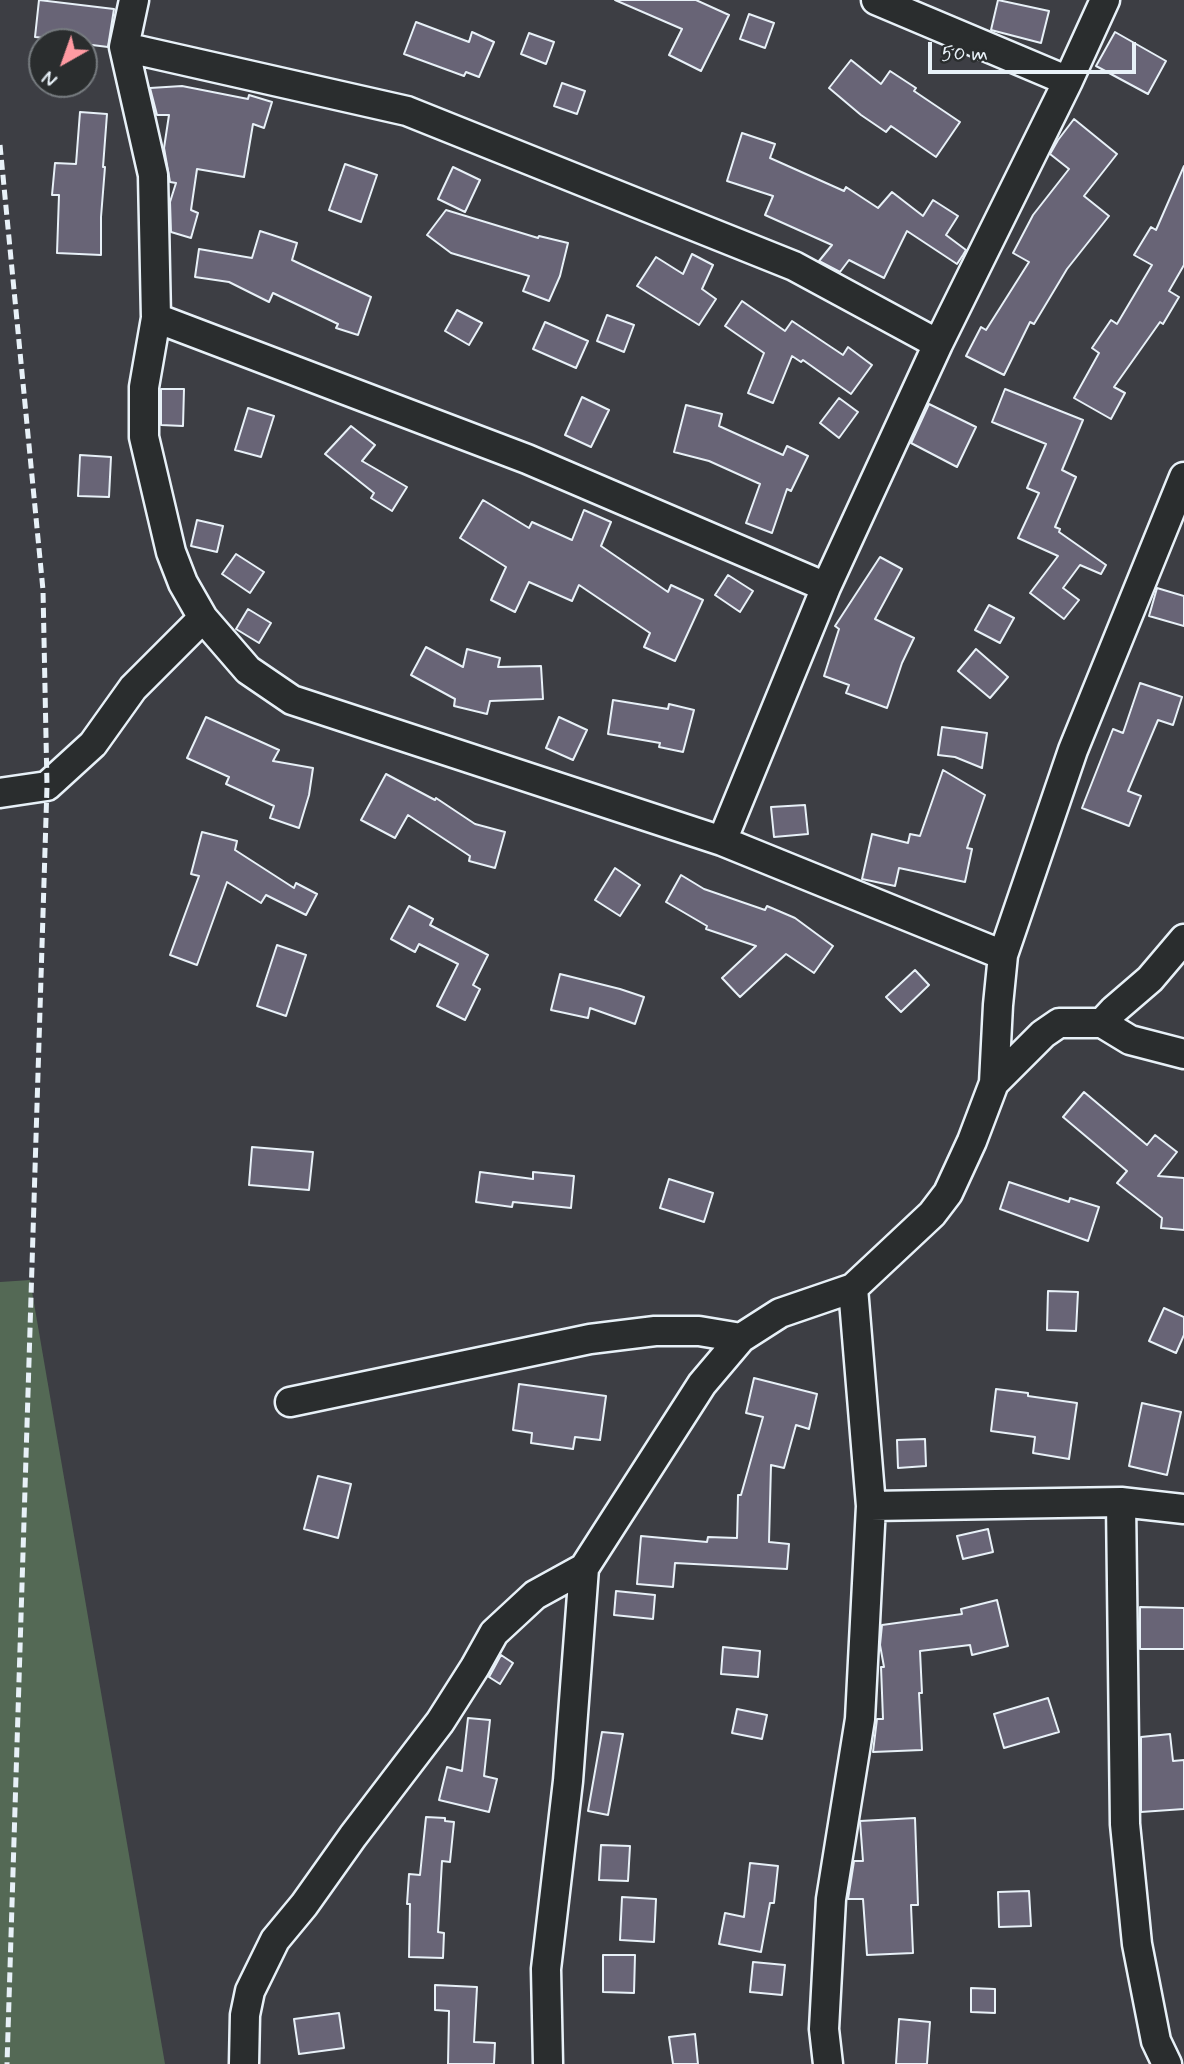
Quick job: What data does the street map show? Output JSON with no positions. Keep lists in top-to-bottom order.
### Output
{
  "scale_bar": "50 m",
  "north": "bottom left"
}
